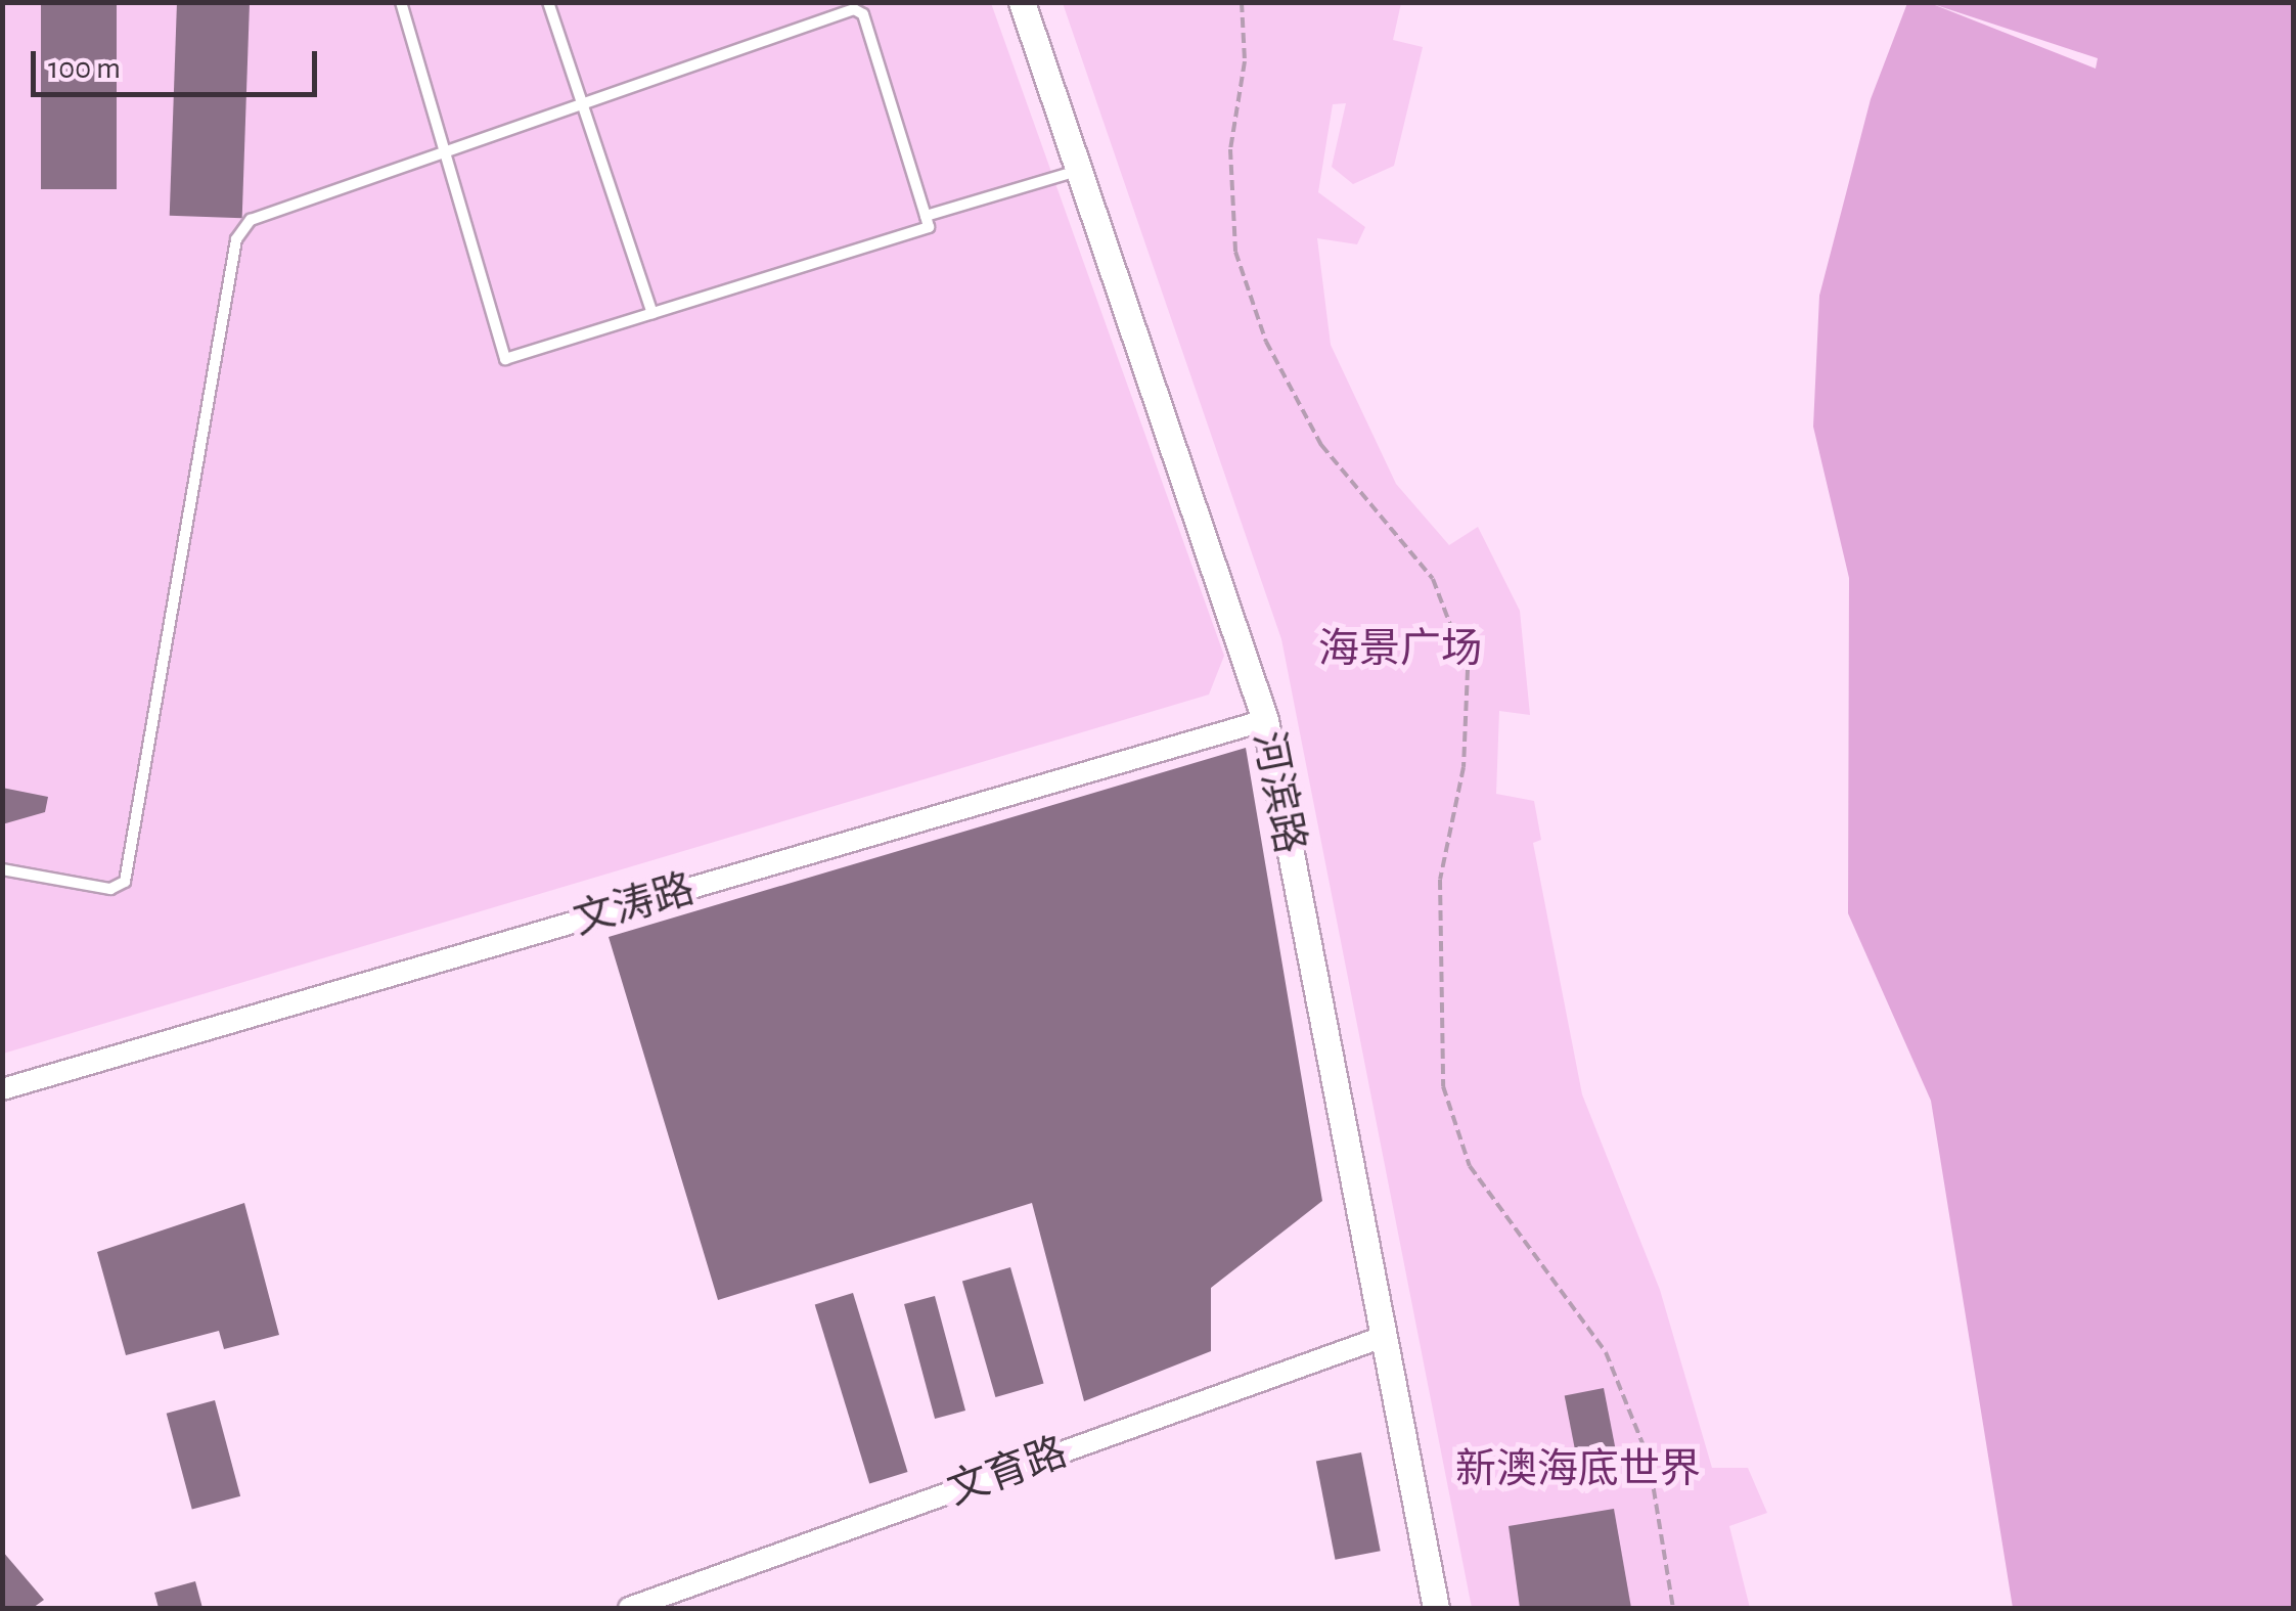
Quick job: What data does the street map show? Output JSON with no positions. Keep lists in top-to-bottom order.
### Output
{
  "streets": {
    "street": ["河滨路", "文涛路", "文育路"]
  },
  "crossings": [
    ["河滨路", "文涛路"],
    ["河滨路", "文育路"]
  ],
  "parks": ["海景广场", "新澳海底世界"],
  "scale_bar": "100 m"
}
